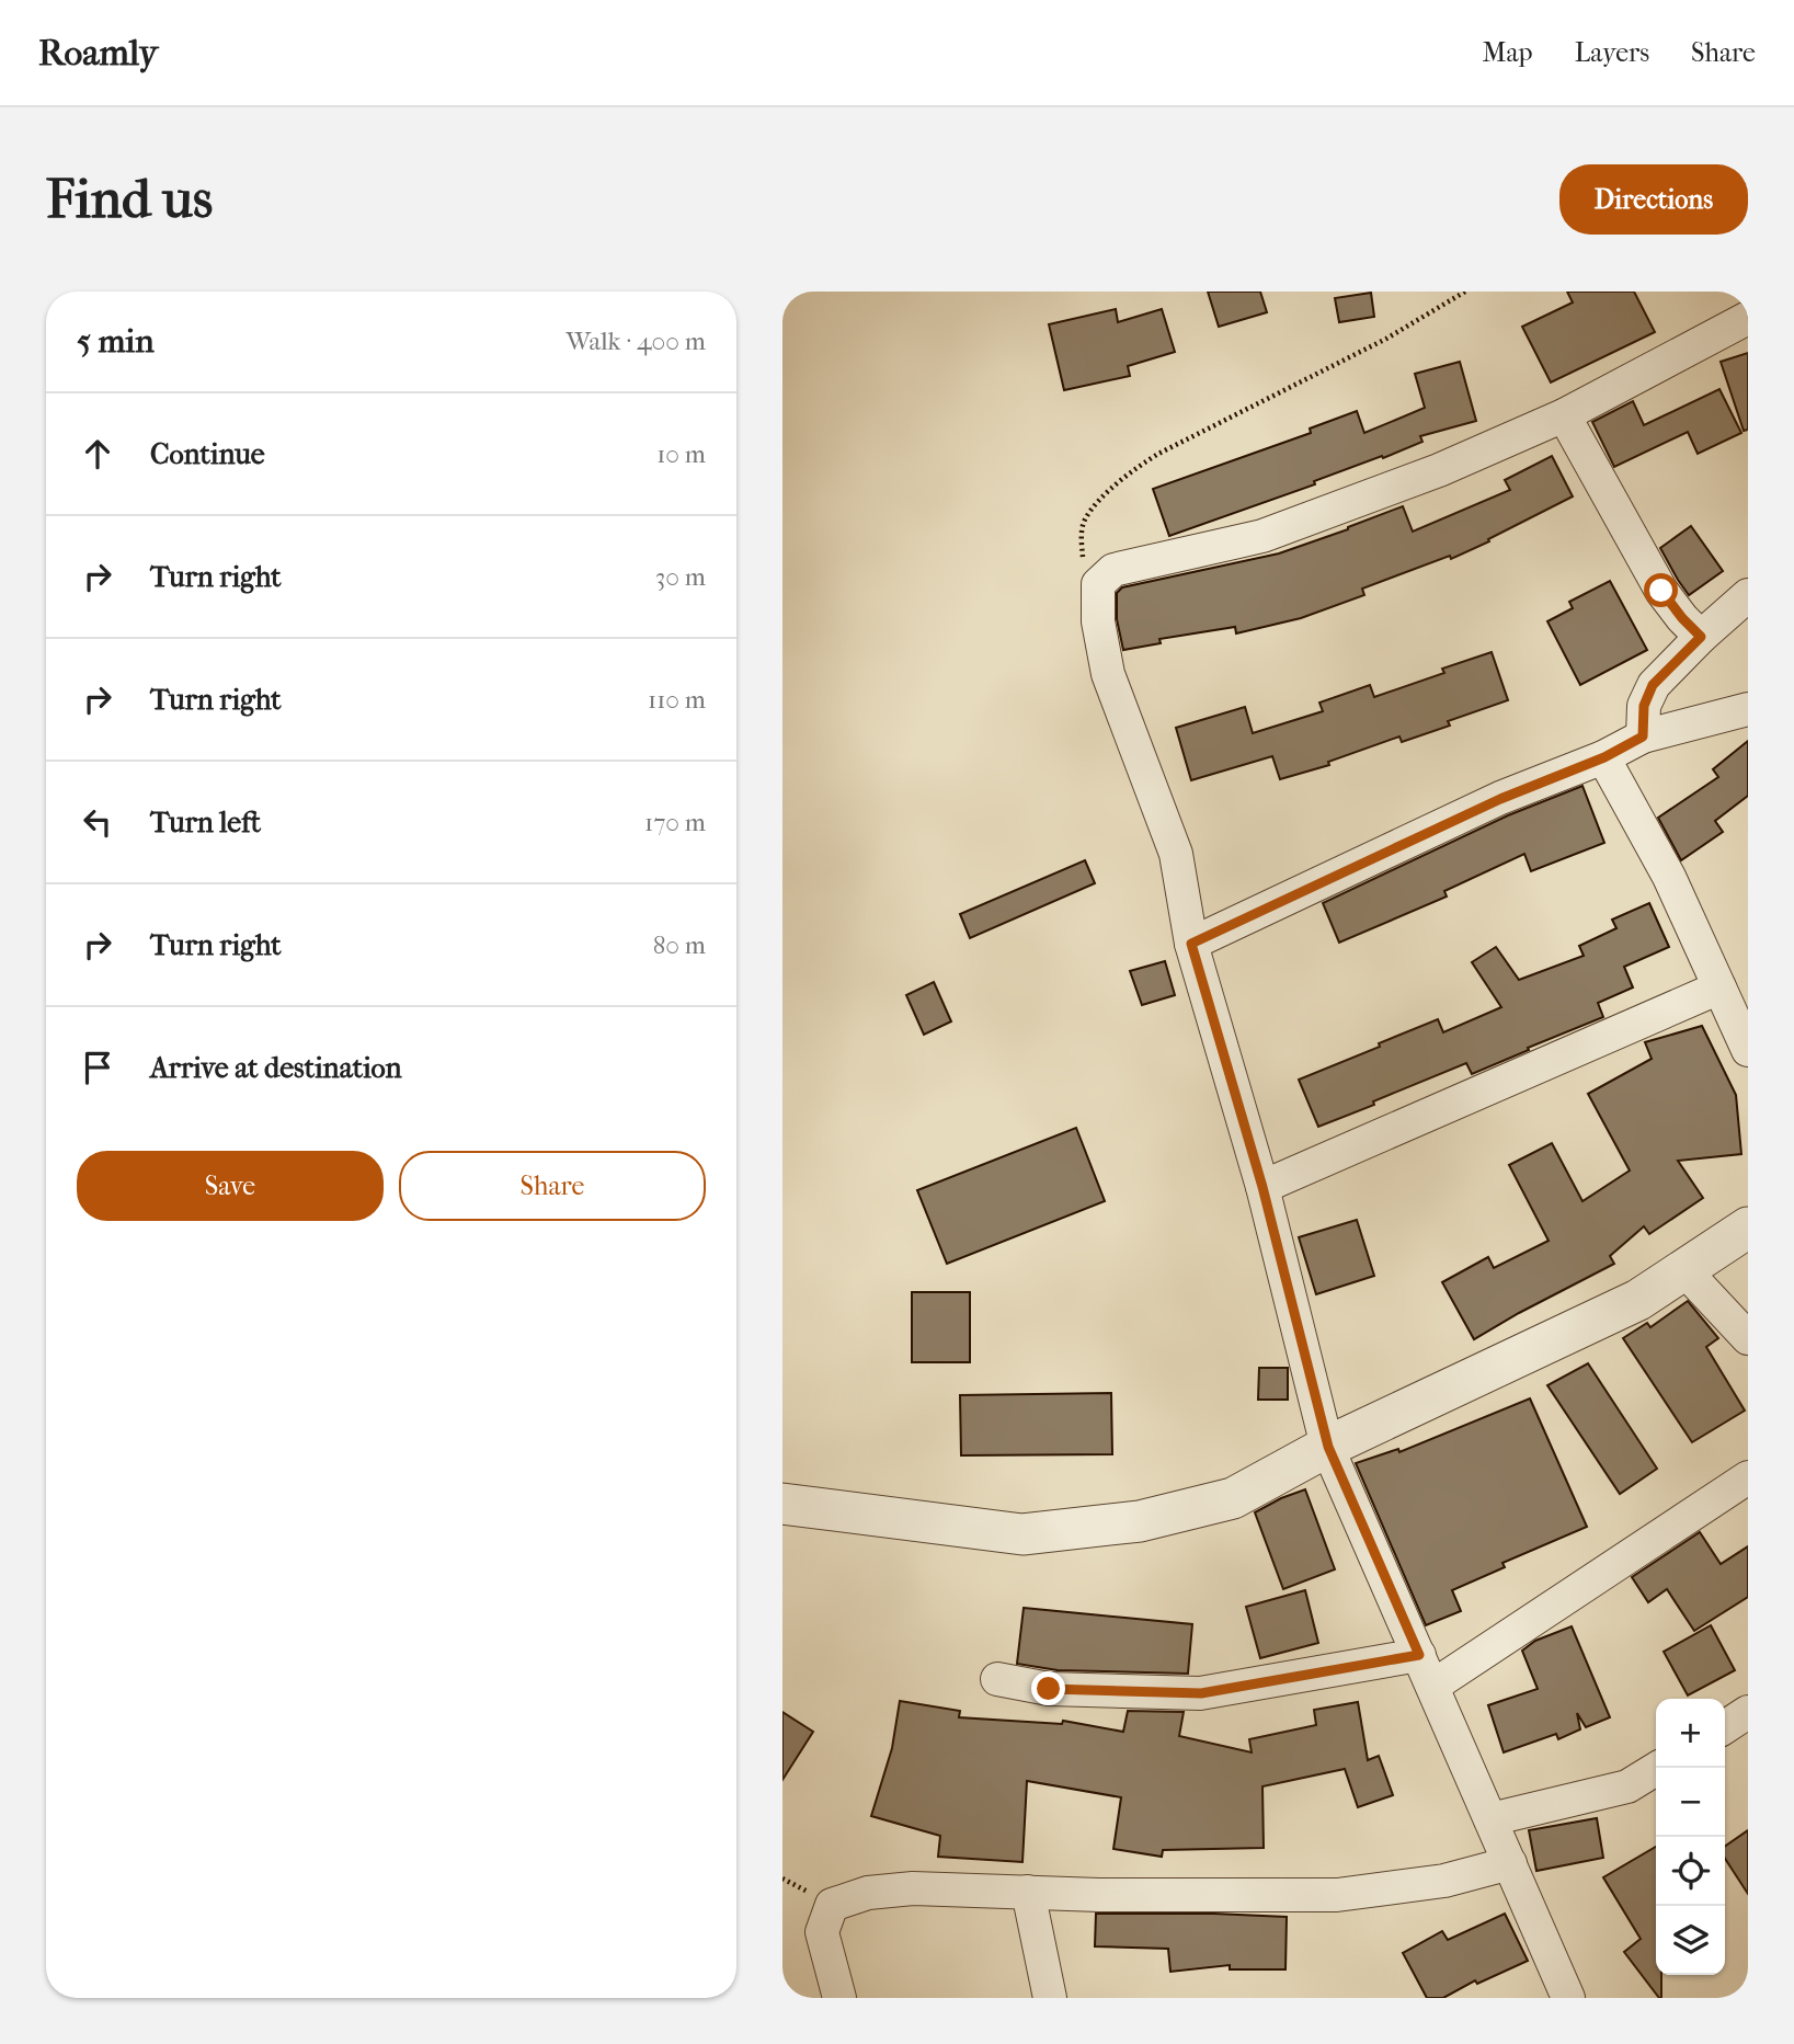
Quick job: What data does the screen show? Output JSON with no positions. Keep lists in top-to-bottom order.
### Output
{
  "page": {
    "header": "Roamly",
    "nav": ["Map", "Layers", "Share"],
    "buttons": [
      "Directions",
      ["Save", "Share"]
    ],
    "title": "Find us",
    "heading": ["5 min", "Walk · 400 m"],
    "list": [
      ["Continue", "10 m"],
      ["Turn right", "30 m"],
      ["Turn right", "110 m"],
      ["Turn left", "170 m"],
      ["Turn right", "80 m"],
      "Arrive at destination"
    ],
    "map_buttons": ["+", "−"]
  }
}
